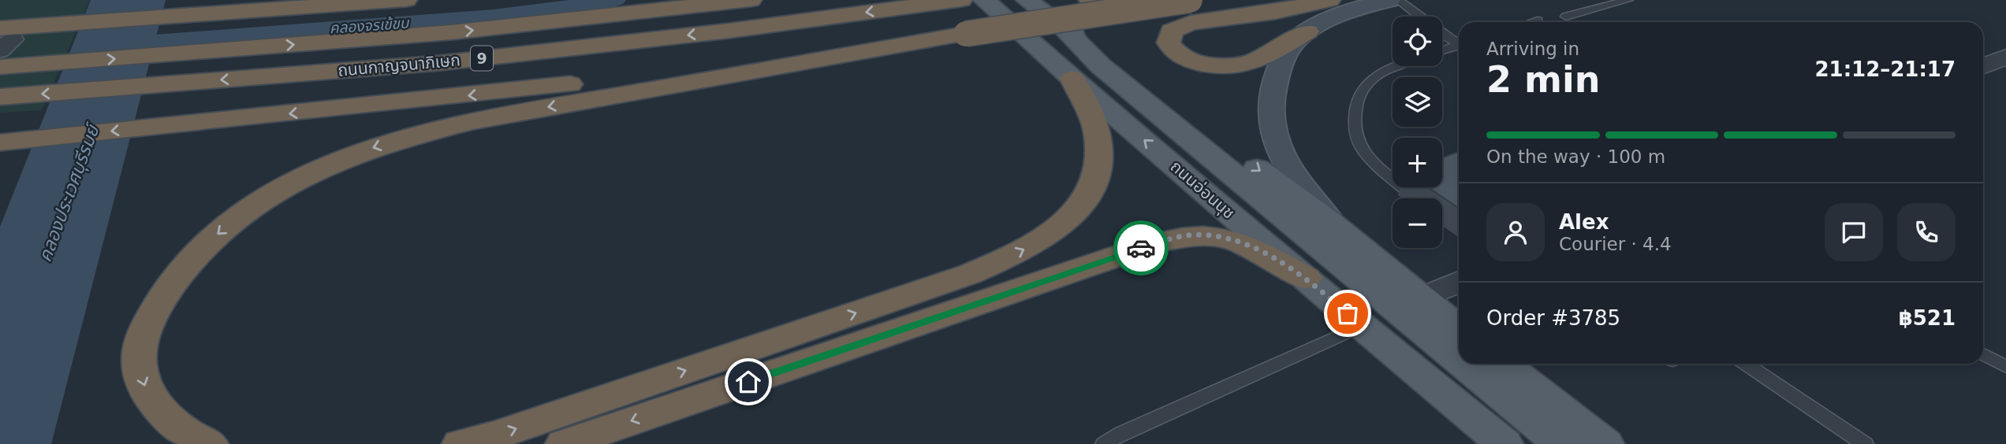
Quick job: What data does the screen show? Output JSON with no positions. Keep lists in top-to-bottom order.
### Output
{
  "streets": {
    "highway": ["9", "ถนนกาญจนาภิเษก"],
    "main road": ["ถนนอ่อนนุช"]
  },
  "water": ["คลองจรเข้ขบ", "คลองประเวศบุรีรมย์"],
  "page": {
    "map_buttons": ["+", "−"],
    "heading": ["2 min", "Arriving in", "21:12–21:17"],
    "panel": [
      "Alex",
      "Courier · 4.4",
      "Order #3785",
      "฿521"
    ],
    "bar": "On the way · 100 m"
  }
}
